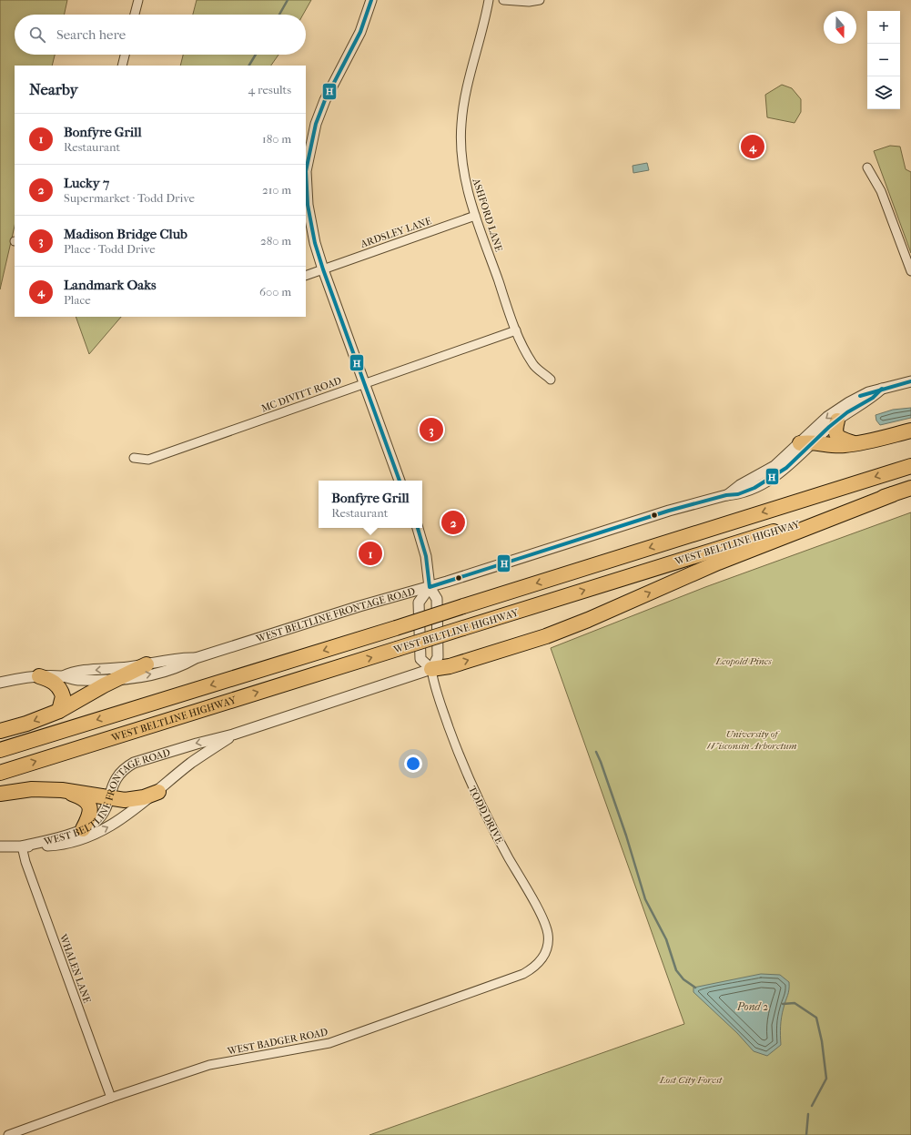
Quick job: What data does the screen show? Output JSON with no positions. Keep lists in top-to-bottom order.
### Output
{
  "streets": {
    "highway": ["WEST BELTLINE HIGHWAY"],
    "street": [
      "ASHFORD LANE",
      "ARDSLEY LANE",
      "MC DIVITT ROAD",
      "WEST BELTLINE FRONTAGE ROAD",
      "TODD DRIVE",
      "WHALEN LANE",
      "WEST BADGER ROAD"
    ]
  },
  "crossings": [
    ["ASHFORD LANE", "ARDSLEY LANE"],
    ["ASHFORD LANE", "MC DIVITT ROAD"],
    ["WEST BELTLINE FRONTAGE ROAD", "TODD DRIVE"],
    ["WEST BELTLINE FRONTAGE ROAD", "WHALEN LANE"],
    ["TODD DRIVE", "WEST BADGER ROAD"],
    ["WHALEN LANE", "WEST BADGER ROAD"]
  ],
  "water": ["Pond 2"],
  "parks": ["Leopold Pines", "University of Wisconsin Arboretum", "Lost City Forest"],
  "lines": ["transit line H"],
  "north": "bottom",
  "page": {
    "map_buttons": ["+", "−"],
    "search": "Search here",
    "heading": ["Nearby", "4 results"],
    "list": [
      {
        "mark": "1",
        "name": "Bonfyre Grill",
        "note": "Restaurant",
        "value": "180 m"
      },
      {
        "mark": "2",
        "name": "Lucky 7",
        "note": "Supermarket · Todd Drive",
        "value": "210 m"
      },
      {
        "mark": "3",
        "name": "Madison Bridge Club",
        "note": "Place · Todd Drive",
        "value": "280 m"
      },
      {
        "mark": "4",
        "name": "Landmark Oaks",
        "note": "Place",
        "value": "600 m"
      }
    ],
    "pins": [
      "4",
      "3",
      "2",
      "1"
    ],
    "popup": ["Bonfyre Grill", "Restaurant"]
  }
}
